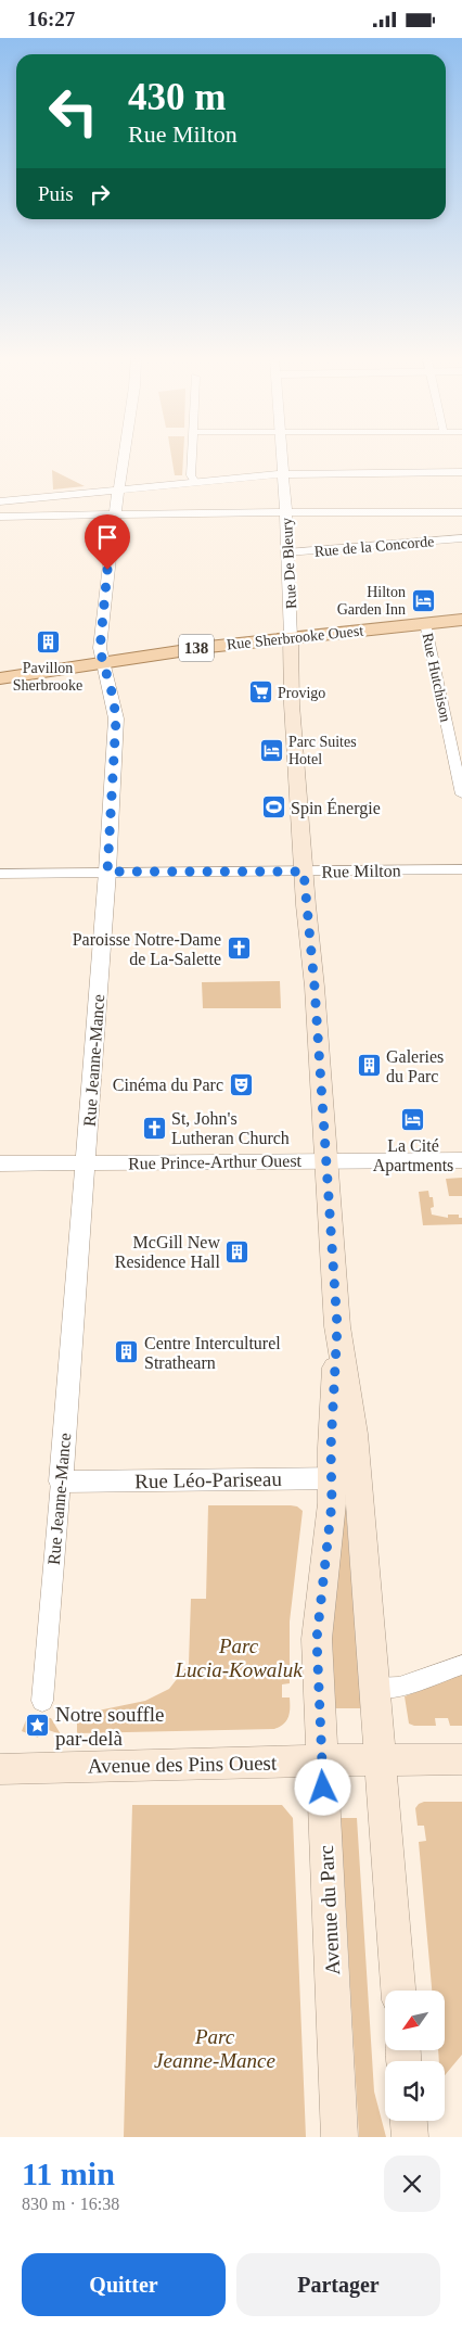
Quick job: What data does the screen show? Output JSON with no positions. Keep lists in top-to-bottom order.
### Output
{
  "streets": {
    "main road": [
      "Rue Sherbrooke Ouest",
      "138",
      "Avenue des Pins Ouest",
      "Avenue du Parc"
    ],
    "street": [
      "Rue de la Concorde",
      "Rue De Bleury",
      "Rue Hutchison",
      "Rue Milton",
      "Rue Jeanne-Mance",
      "Rue Prince-Arthur Ouest",
      "Rue Léo-Pariseau"
    ]
  },
  "crossings": [
    ["Rue de la Concorde", "Rue De Bleury"],
    ["Rue De Bleury", "Rue Sherbrooke Ouest"],
    ["Rue De Bleury", "Avenue du Parc"],
    ["Rue Sherbrooke Ouest", "Rue Hutchison"],
    ["Rue Sherbrooke Ouest", "Rue Jeanne-Mance"],
    ["Rue Sherbrooke Ouest", "Avenue du Parc"],
    ["Rue Milton", "Rue Jeanne-Mance"],
    ["Rue Milton", "Avenue du Parc"],
    ["Rue Jeanne-Mance", "Rue Prince-Arthur Ouest"],
    ["Rue Jeanne-Mance", "Rue Léo-Pariseau"],
    ["Rue Prince-Arthur Ouest", "Avenue du Parc"],
    ["Rue Léo-Pariseau", "Avenue du Parc"],
    ["Avenue des Pins Ouest", "Avenue du Parc"]
  ],
  "parks": ["Parc Lucia-Kowaluk", "Parc Jeanne-Mance"],
  "places": {
    "hotel": ["Hilton Garden Inn", "Parc Suites Hotel", "La Cité Apartments"],
    "building": [
      "Pavillon Sherbrooke",
      "Galeries du Parc",
      "McGill New Residence Hall",
      "Centre Interculturel Strathearn"
    ],
    "supermarket": ["Provigo"],
    "sports": ["Spin Énergie"],
    "church": ["Paroisse Notre-Dame de La-Salette", "St, John's Lutheran Church"],
    "theatre": ["Cinéma du Parc"],
    "place": ["Notre souffle par-delà"]
  },
  "north": "bottom left",
  "page": {
    "status": "16:27",
    "turn": ["430 m", "Rue Milton"],
    "then": "Puis",
    "heading": ["11 min", "830 m · 16:38"],
    "buttons": ["Quitter", "Partager"]
  }
}
